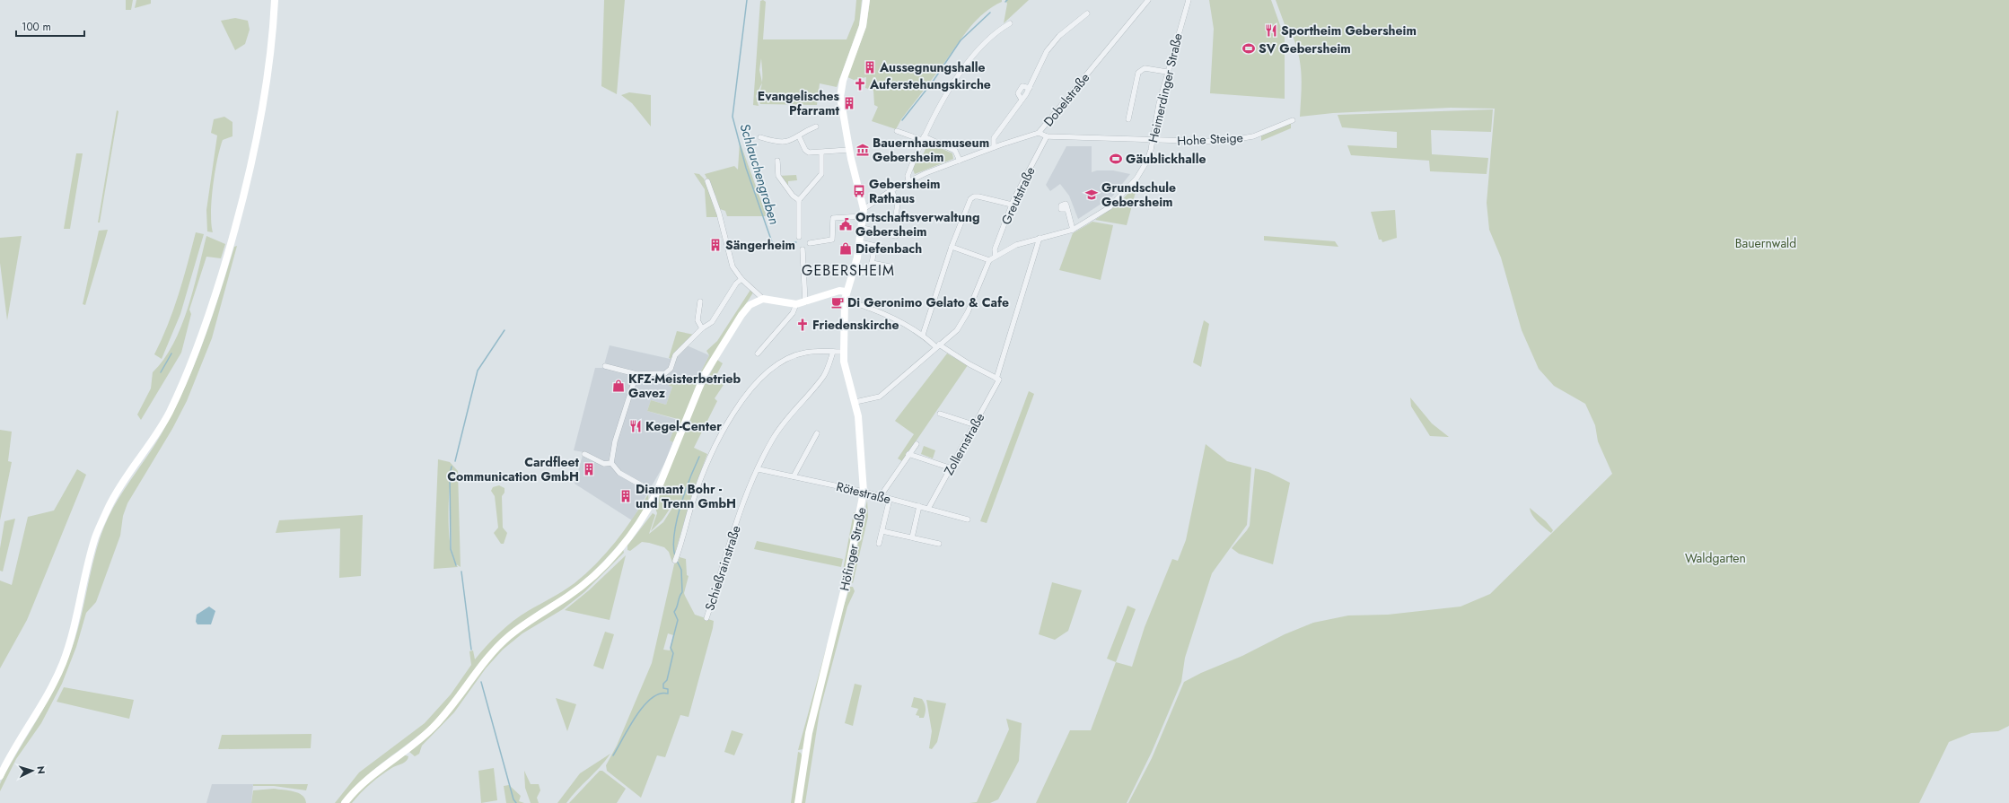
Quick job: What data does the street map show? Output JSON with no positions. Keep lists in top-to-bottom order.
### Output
{
  "streets": {
    "street": [
      "Heimerdinger Straße",
      "Dobelstraße",
      "Hohe Steige",
      "Greutstraße",
      "Zollernstraße",
      "Rötestraße",
      "Höfinger Straße",
      "Schießrainstraße"
    ]
  },
  "crossings": [
    ["Heimerdinger Straße", "Hohe Steige"],
    ["Heimerdinger Straße", "Greutstraße"],
    ["Heimerdinger Straße", "Zollernstraße"],
    ["Dobelstraße", "Hohe Steige"],
    ["Dobelstraße", "Höfinger Straße"],
    ["Hohe Steige", "Greutstraße"],
    ["Zollernstraße", "Rötestraße"],
    ["Rötestraße", "Höfinger Straße"],
    ["Rötestraße", "Schießrainstraße"]
  ],
  "districts": ["GEBERSHEIM"],
  "water": ["Schlauchengraben"],
  "parks": ["Bauernwald", "Waldgarten"],
  "places": {
    "restaurant": ["Sportheim Gebersheim", "Kegel-Center"],
    "sports": ["SV Gebersheim", "Gäublickhalle"],
    "building": [
      "Aussegnungshalle",
      "Evangelisches Pfarramt",
      "Sängerheim",
      "Cardfleet Communication GmbH",
      "Diamant Bohr - und Trenn GmbH"
    ],
    "church": ["Auferstehungskirche", "Friedenskirche"],
    "museum": ["Bauernhausmuseum Gebersheim"],
    "bus stop": ["Gebersheim Rathaus"],
    "school or university": ["Grundschule Gebersheim"],
    "public building": ["Ortschaftsverwaltung Gebersheim"],
    "shop": ["Diefenbach", "KFZ-Meisterbetrieb Gavez"],
    "cafe": ["Di Geronimo Gelato & Cafe"]
  },
  "scale_bar": "100 m",
  "north": "right"
}
